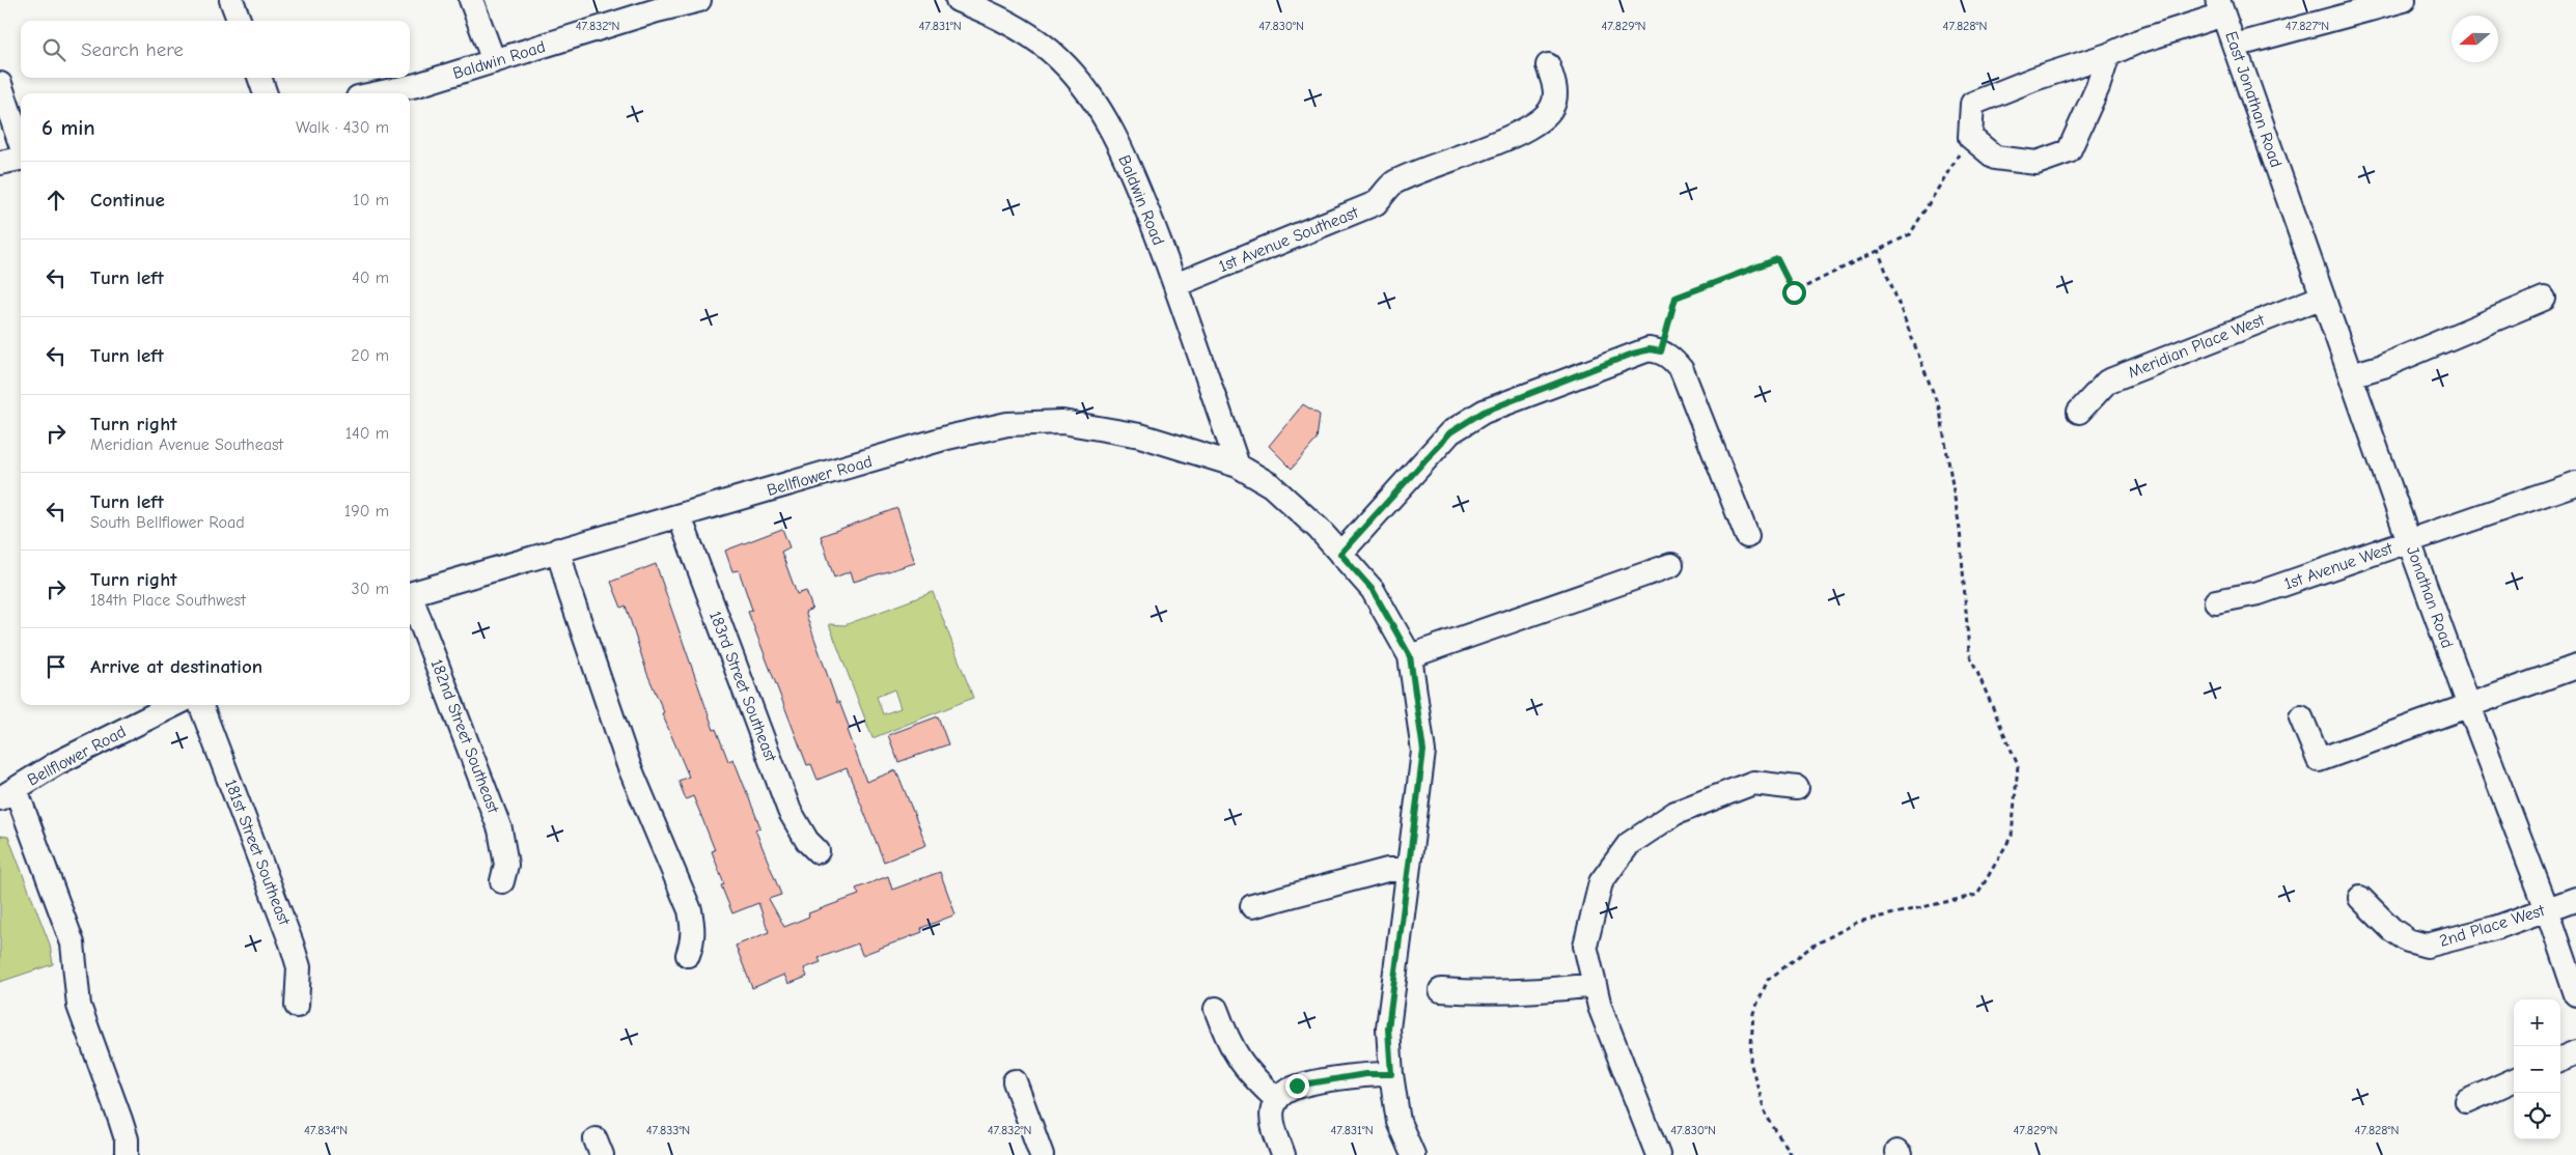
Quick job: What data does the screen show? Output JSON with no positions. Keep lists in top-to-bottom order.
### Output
{
  "streets": {
    "street": [
      "Baldwin Road",
      "East Jonathan Road",
      "1st Avenue Southeast",
      "Meridian Place West",
      "Bellflower Road",
      "1st Avenue West",
      "Jonathan Road",
      "183rd Street Southeast",
      "182nd Street Southeast",
      "181st Street Southeast",
      "2nd Place West"
    ]
  },
  "crossings": [
    ["Baldwin Road", "1st Avenue Southeast"],
    ["Baldwin Road", "Bellflower Road"],
    ["East Jonathan Road", "Jonathan Road"],
    ["Meridian Place West", "Jonathan Road"],
    ["Bellflower Road", "183rd Street Southeast"],
    ["1st Avenue West", "Jonathan Road"],
    ["Jonathan Road", "2nd Place West"]
  ],
  "north": "left",
  "page": {
    "search": "Search here",
    "heading": ["6 min", "Walk · 430 m"],
    "list": [
      ["Continue", "10 m"],
      ["Turn left", "40 m"],
      ["Turn left", "20 m"],
      ["Turn right", "Meridian Avenue Southeast", "140 m"],
      ["Turn left", "South Bellflower Road", "190 m"],
      ["Turn right", "184th Place Southwest", "30 m"],
      "Arrive at destination"
    ],
    "map_buttons": ["+", "−"]
  },
  "coordinates": [
    "47.832°N",
    "47.831°N",
    "47.830°N",
    "47.829°N",
    "47.828°N",
    "47.827°N",
    "47.834°N",
    "47.833°N"
  ]
}
